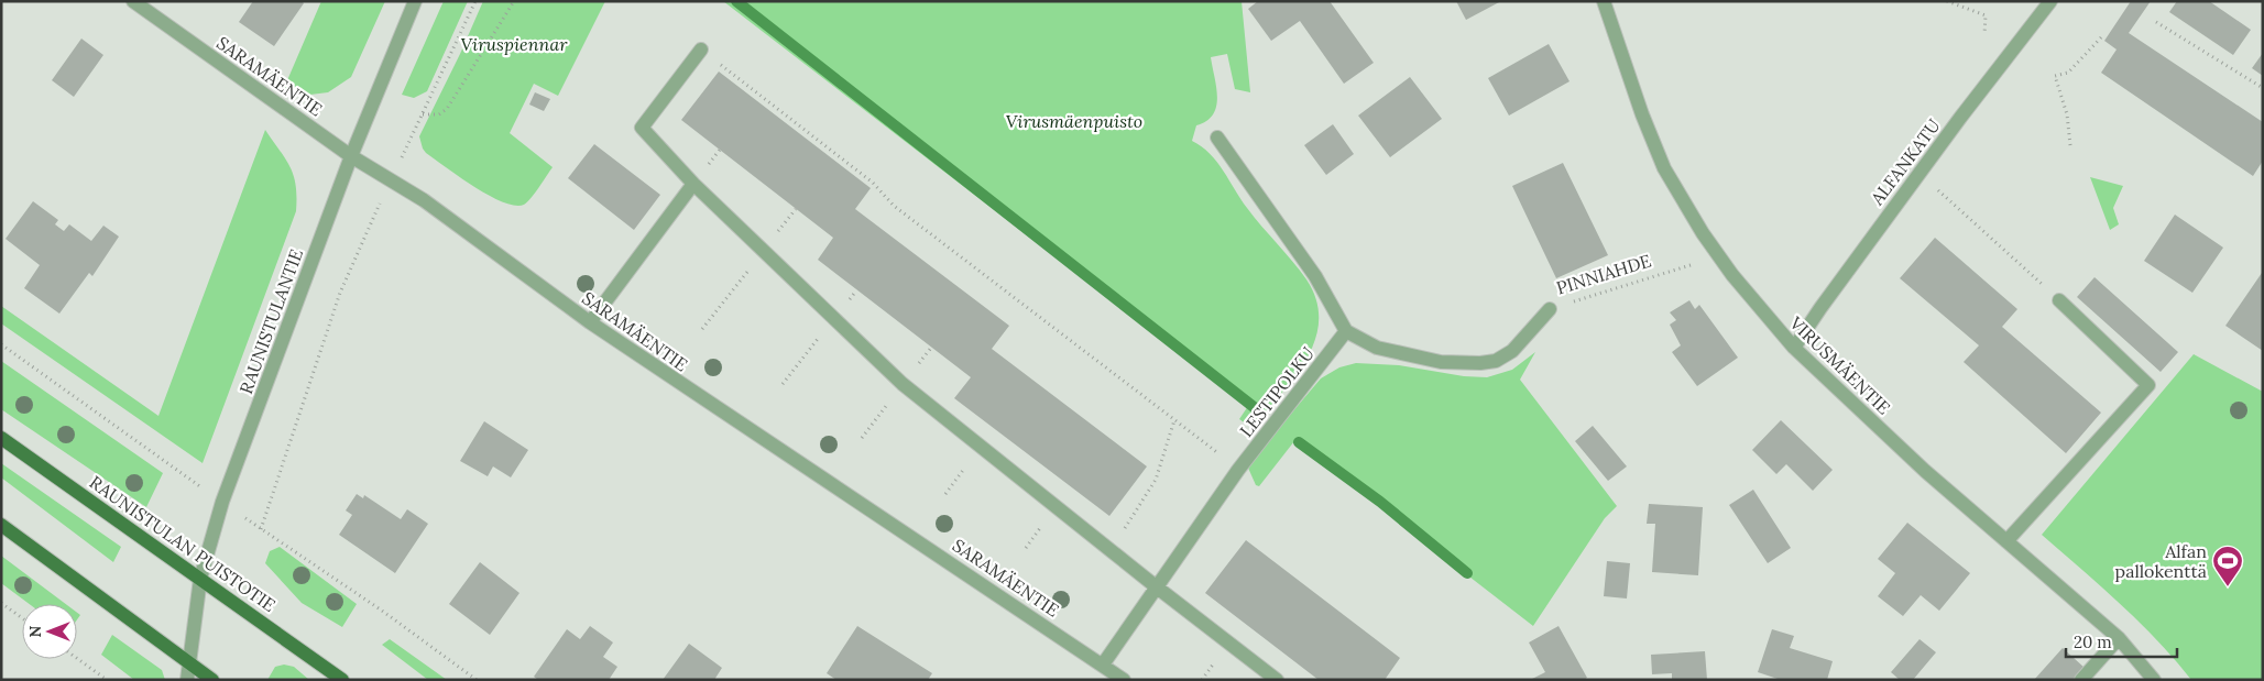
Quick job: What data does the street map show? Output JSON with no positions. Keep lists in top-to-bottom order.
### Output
{
  "streets": {
    "main road": ["RAUNISTULAN PUISTOTIE"],
    "street": [
      "SARAMÄENTIE",
      "ALFANKATU",
      "PINNIAHDE",
      "RAUNISTULANTIE",
      "VIRUSMÄENTIE",
      "LESTIPOLKU"
    ]
  },
  "crossings": [
    ["SARAMÄENTIE", "RAUNISTULANTIE"],
    ["SARAMÄENTIE", "LESTIPOLKU"],
    ["ALFANKATU", "VIRUSMÄENTIE"],
    ["PINNIAHDE", "LESTIPOLKU"],
    ["RAUNISTULANTIE", "RAUNISTULAN PUISTOTIE"]
  ],
  "parks": ["Viruspiennar", "Virusmäenpuisto"],
  "places": {
    "sports": ["Alfan pallokenttä"]
  },
  "scale_bar": "20 m",
  "north": "left"
}
